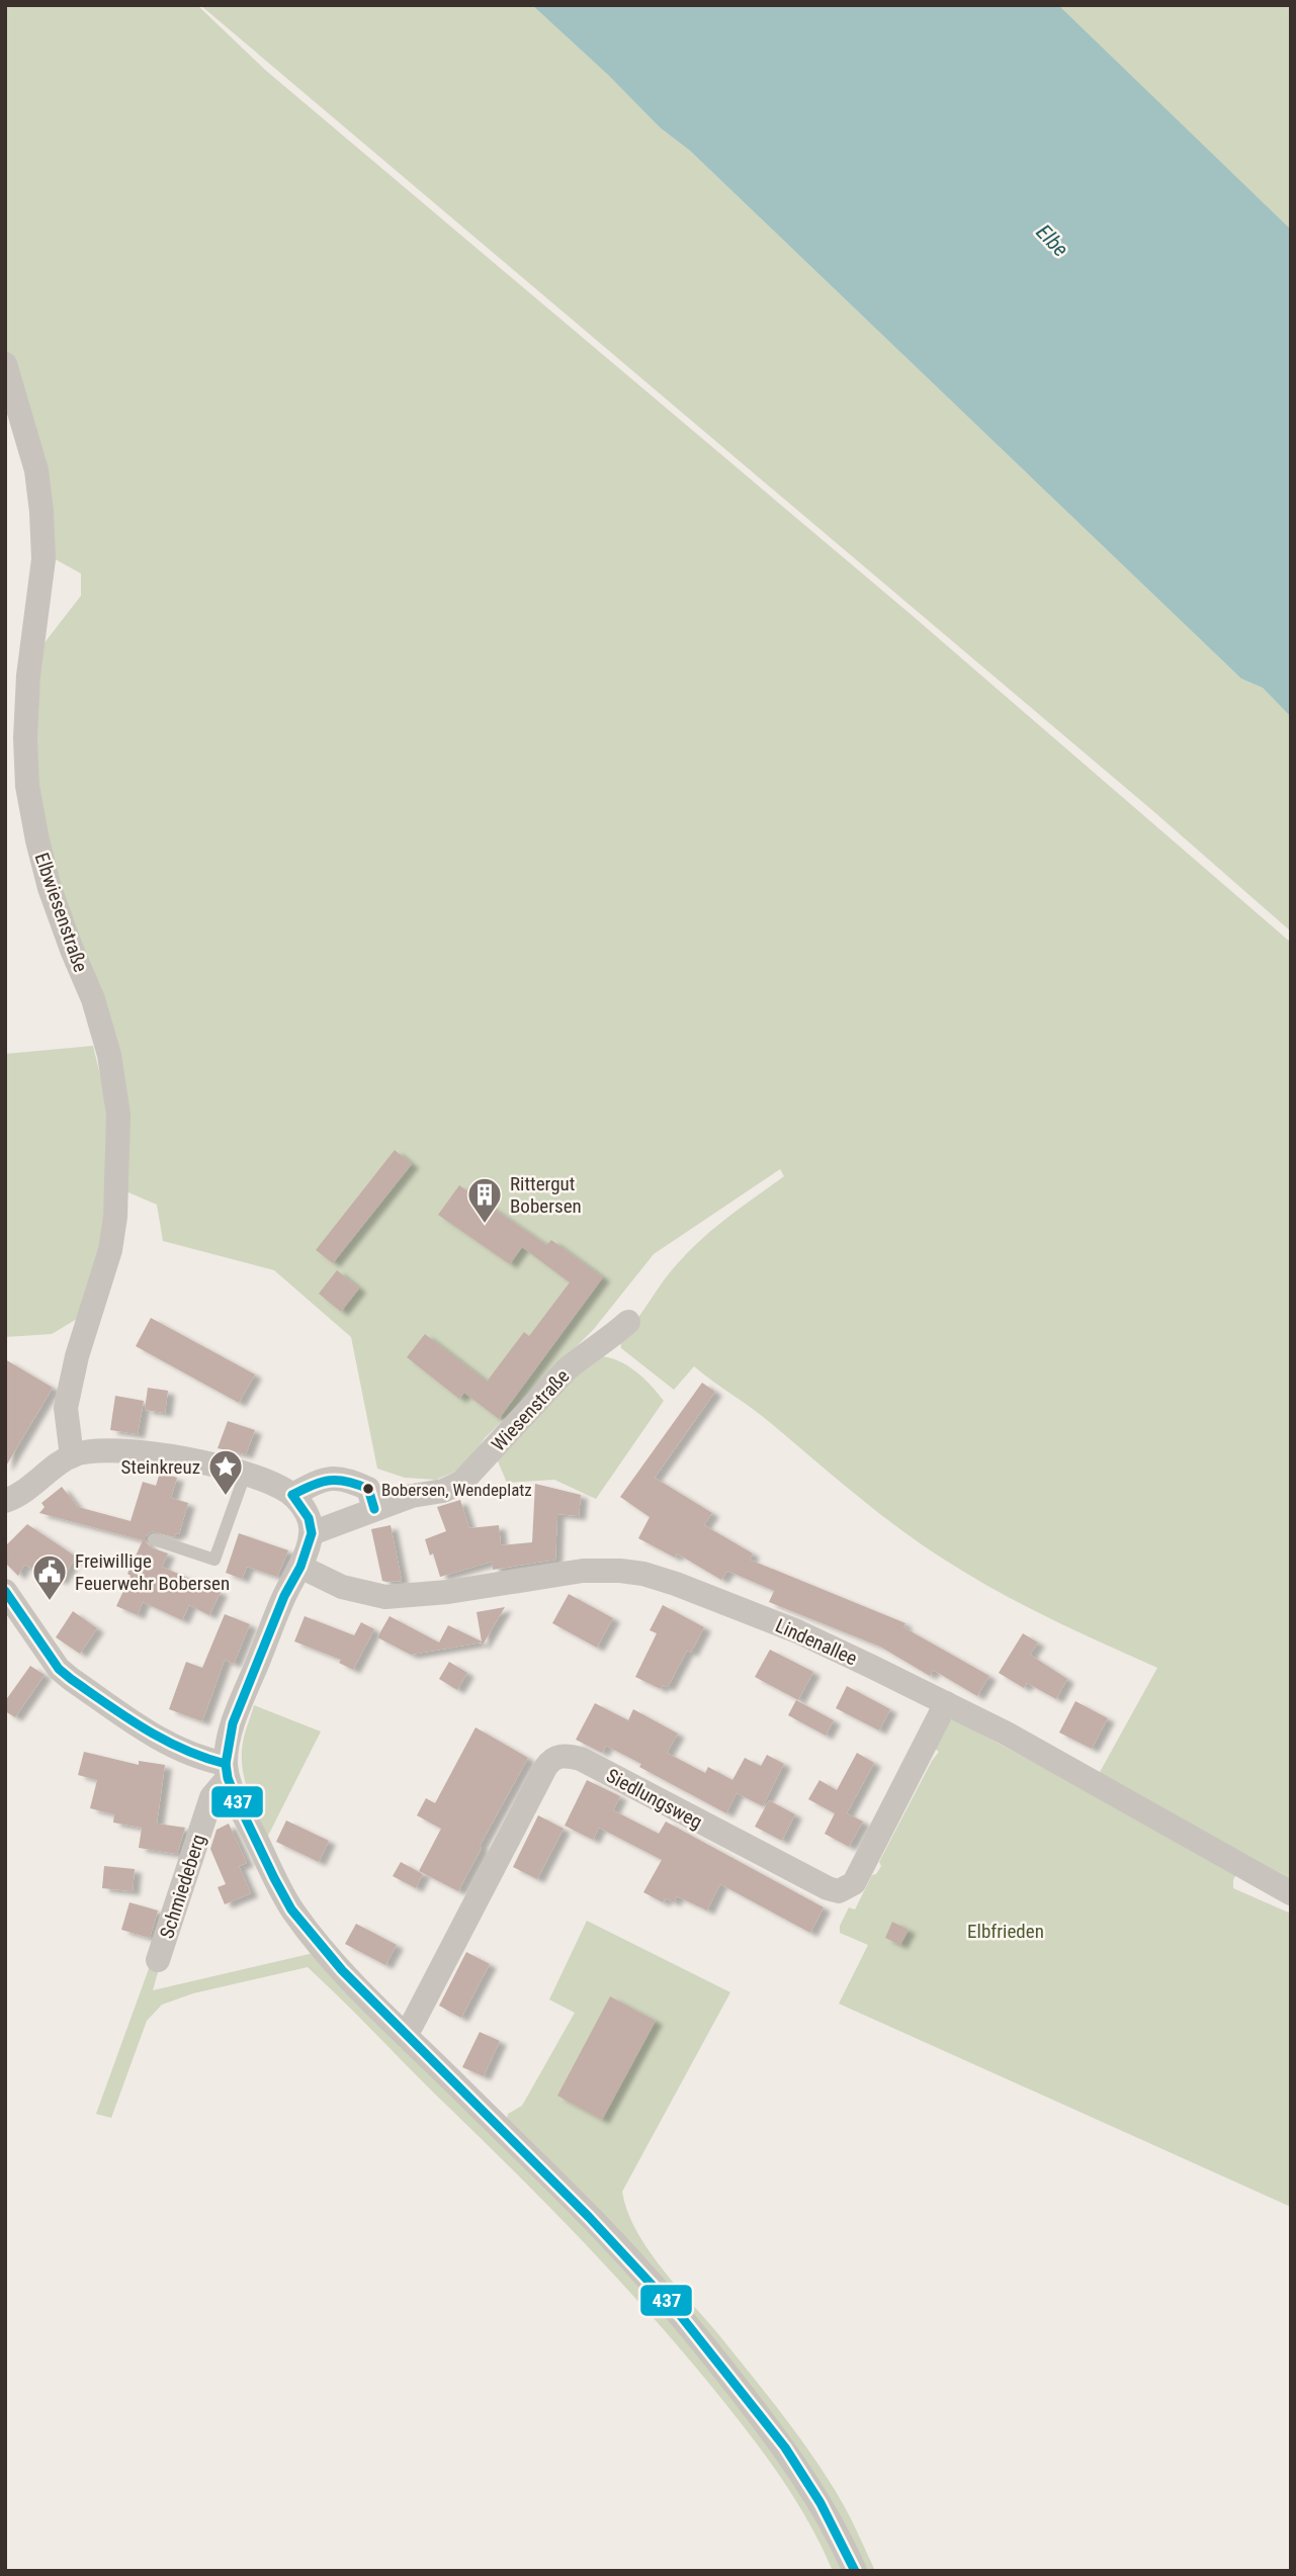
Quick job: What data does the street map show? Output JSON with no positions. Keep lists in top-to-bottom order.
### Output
{
  "streets": {
    "street": [
      "Elbwiesenstraße",
      "Wiesenstraße",
      "Lindenallee",
      "Siedlungsweg",
      "Schmiedeberg"
    ]
  },
  "crossings": [
    ["Lindenallee", "Siedlungsweg"]
  ],
  "water": ["Elbe"],
  "parks": ["Elbfrieden"],
  "places": {
    "building": ["Rittergut Bobersen"],
    "other": ["Bobersen, Wendeplatz"],
    "place": ["Steinkreuz"],
    "public building": ["Freiwillige Feuerwehr Bobersen"]
  },
  "lines": ["transit line 437"]
}
